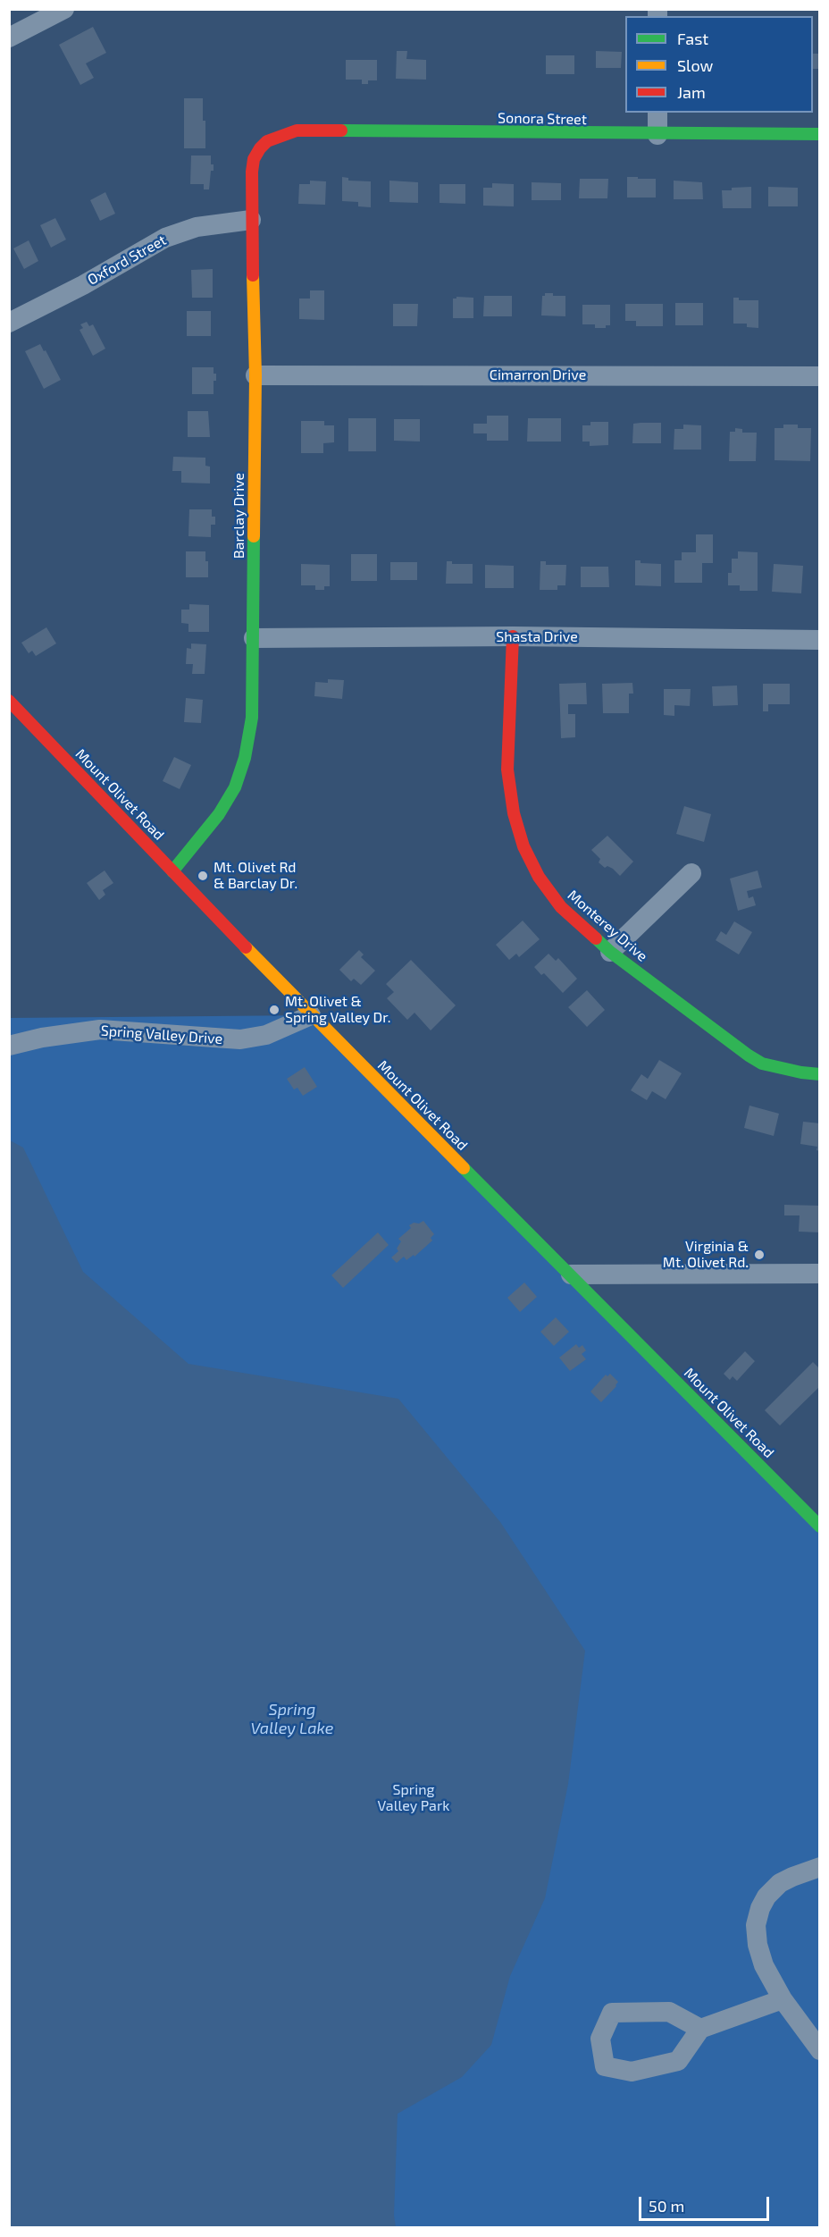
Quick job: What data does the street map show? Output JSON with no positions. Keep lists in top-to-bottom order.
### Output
{
  "streets": {
    "street": [
      "Sonora Street",
      "Oxford Street",
      "Cimarron Drive",
      "Barclay Drive",
      "Shasta Drive",
      "Mount Olivet Road",
      "Monterey Drive",
      "Spring Valley Drive"
    ]
  },
  "crossings": [
    ["Sonora Street", "Barclay Drive"],
    ["Oxford Street", "Barclay Drive"],
    ["Cimarron Drive", "Barclay Drive"],
    ["Barclay Drive", "Shasta Drive"],
    ["Barclay Drive", "Mount Olivet Road"],
    ["Shasta Drive", "Monterey Drive"],
    ["Mount Olivet Road", "Spring Valley Drive"]
  ],
  "water": ["Spring Valley Lake"],
  "parks": ["Spring Valley Park"],
  "places": ["Mt. Olivet Rd & Barclay Dr.", "Mt. Olivet & Spring Valley Dr.", "Virginia & Mt. Olivet Rd."],
  "legend": ["Fast", "Slow", "Jam"],
  "scale_bar": "50 m"
}
